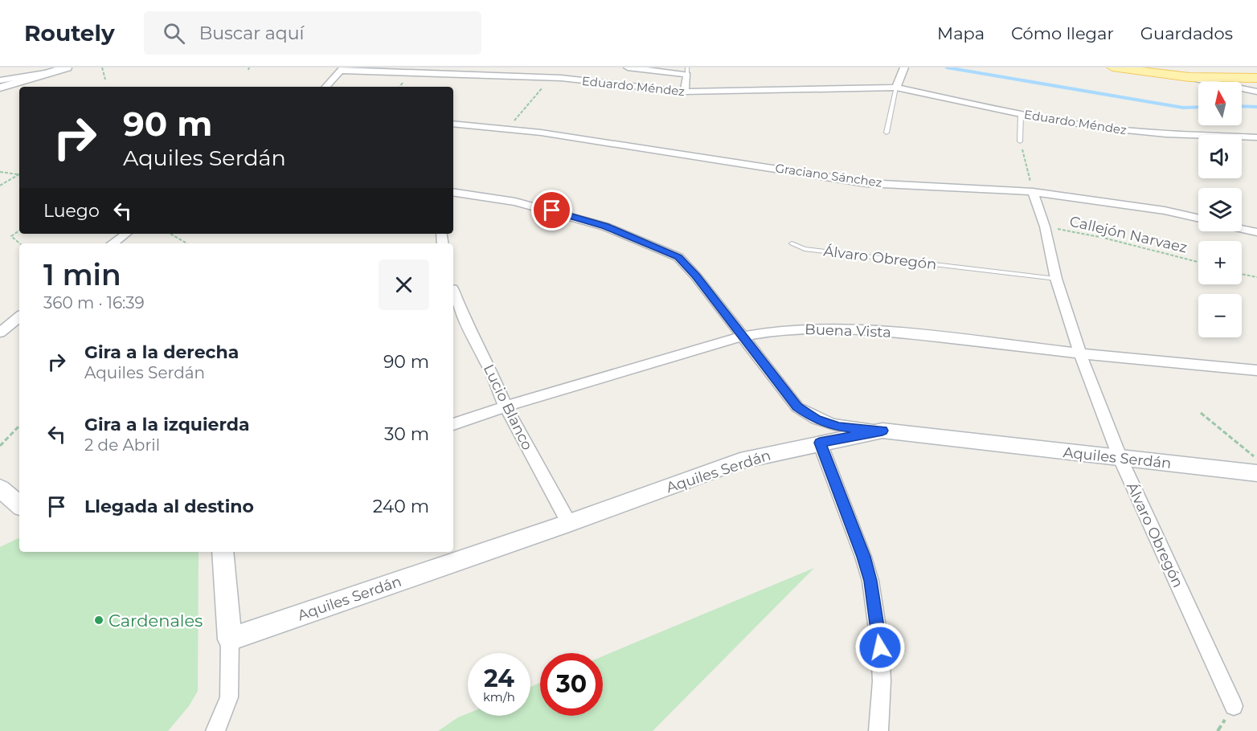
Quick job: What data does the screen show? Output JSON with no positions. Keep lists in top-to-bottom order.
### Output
{
  "streets": {
    "street": [
      "Eduardo Méndez",
      "Graciano Sánchez",
      "Álvaro Obregón",
      "Buena Vista",
      "Lucio Blanco",
      "Aquiles Serdán"
    ],
    "path": ["Callejón Narvaez"]
  },
  "crossings": [
    ["Graciano Sánchez", "Álvaro Obregón"],
    ["Callejón Narvaez", "Álvaro Obregón"],
    ["Álvaro Obregón", "Buena Vista"],
    ["Álvaro Obregón", "Aquiles Serdán"],
    ["Buena Vista", "Lucio Blanco"],
    ["Lucio Blanco", "Aquiles Serdán"]
  ],
  "places": ["Cardenales"],
  "north": "top",
  "page": {
    "header": "Routely",
    "search": "Buscar aquí",
    "nav": ["Mapa", "Cómo llegar", "Guardados"],
    "map_buttons": ["+", "−"],
    "turn": ["90 m", "Aquiles Serdán"],
    "then": "Luego",
    "heading": ["1 min", "360 m · 16:39"],
    "list": [
      {
        "name": "Gira a la derecha",
        "note": "Aquiles Serdán",
        "value": "90 m"
      },
      {
        "name": "Gira a la izquierda",
        "note": "2 de Abril",
        "value": "30 m"
      },
      {
        "name": "Llegada al destino",
        "value": "240 m"
      }
    ],
    "speed": "24 km/h",
    "limit": "30"
  }
}
